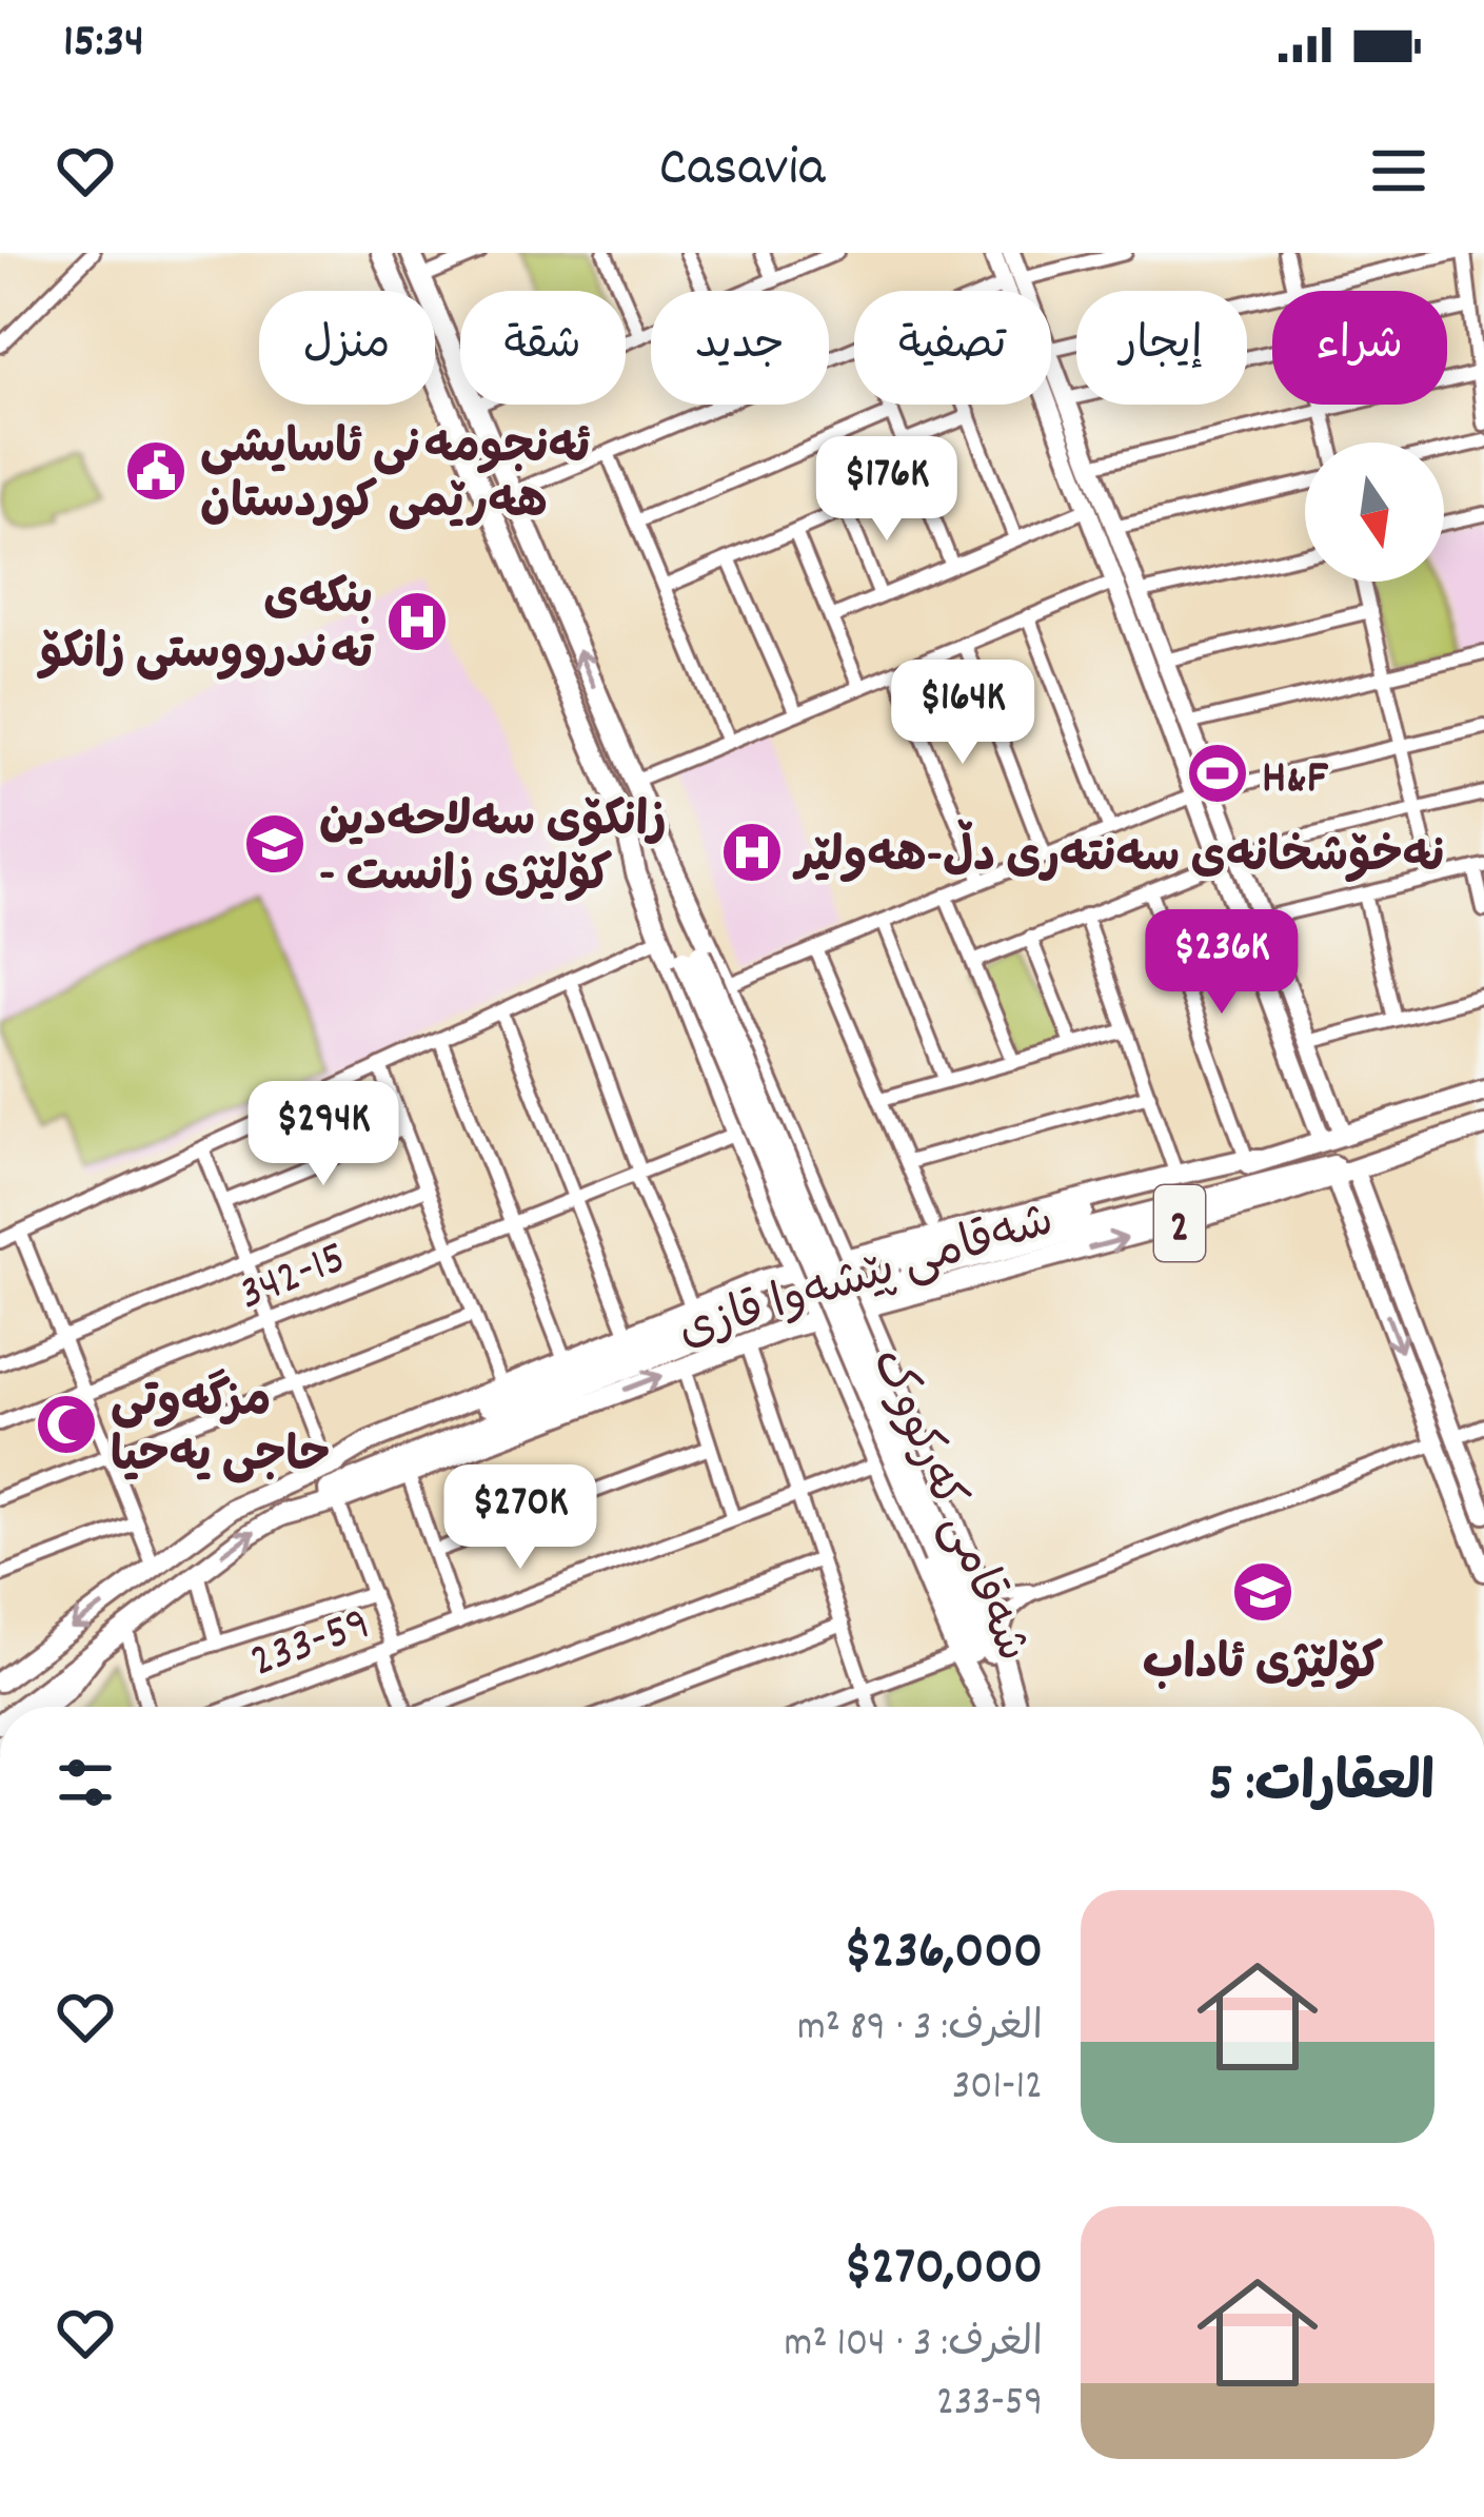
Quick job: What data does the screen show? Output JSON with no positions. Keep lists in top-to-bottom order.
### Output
{
  "streets": {
    "highway": ["2", "شەقامی پێشەوا قازی", "شەقامی کەرکووک"],
    "street": ["342-15", "233-59"]
  },
  "crossings": [
    ["2", "شەقامی پێشەوا قازی"],
    ["2", "شەقامی کەرکووک"],
    ["342-15", "شەقامی کەرکووک"],
    ["شەقامی پێشەوا قازی", "شەقامی کەرکووک"],
    ["شەقامی کەرکووک", "233-59"]
  ],
  "places": {
    "public building": ["ئەنجومەنی ئاسایشی هەرێمی کوردستان"],
    "hospital": ["بنکەی تەندرووستی زانکۆ", "نەخۆشخانەی سەنتەری دڵ-هەولێر"],
    "sports": ["H&F"],
    "school or university": ["زانکۆی سەلاحەدین - کۆلێژی زانست", "کۆلێژی ئاداب"],
    "mosque": ["مزگەوتی حاجی یەحیا"]
  },
  "north": "bottom",
  "page": {
    "status": "15:34",
    "header": "Casavia",
    "chip": [
      "شراء",
      "إيجار",
      "تصفية",
      "جديد",
      "شقة",
      "منزل"
    ],
    "price": [
      "$176K",
      "$164K",
      "$236K",
      "$294K",
      "$270K"
    ],
    "heading": "العقارات: 5",
    "list": [
      {
        "name": "$236,000",
        "note": "الغرف: 3 · 89 m² · 301-12"
      },
      {
        "name": "$270,000",
        "note": "الغرف: 3 · 104 m² · 233-59"
      }
    ]
  }
}
